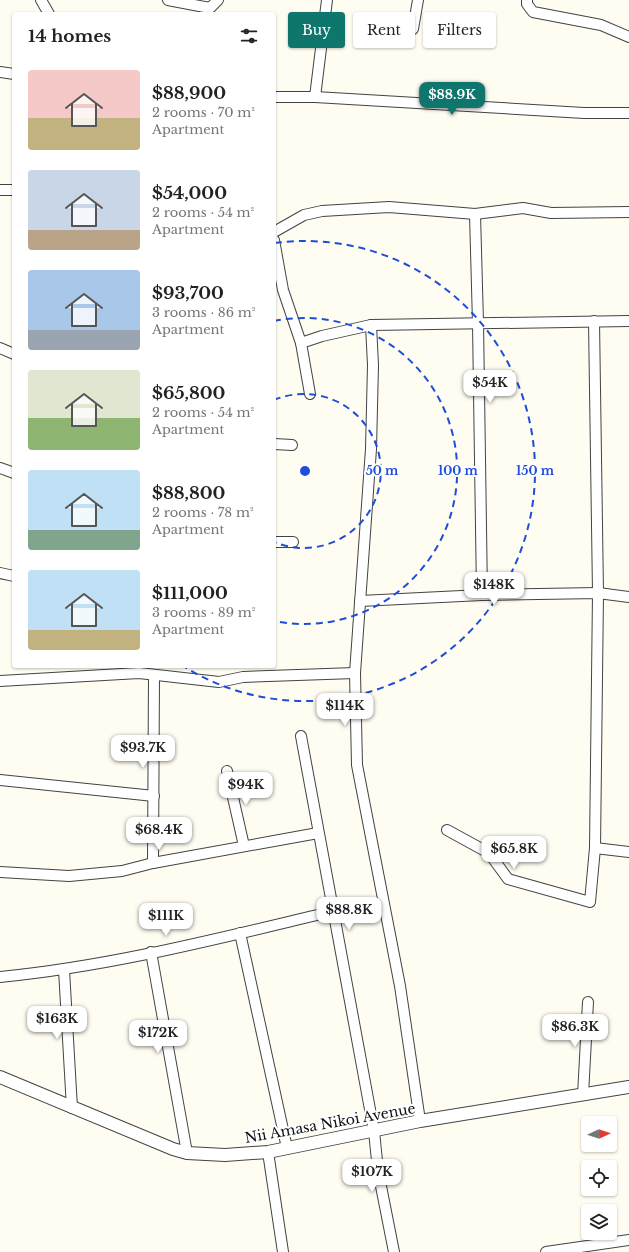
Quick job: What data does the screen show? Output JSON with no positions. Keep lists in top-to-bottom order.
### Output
{
  "streets": {
    "street": ["Nii Amasa Nikoi Avenue"]
  },
  "north": "right",
  "page": {
    "chip": ["Buy", "Rent", "Filters"],
    "heading": "14 homes",
    "list": [
      {
        "name": "$88,900",
        "note": "2 rooms · 70 m² · Apartment"
      },
      {
        "name": "$54,000",
        "note": "2 rooms · 54 m² · Apartment"
      },
      {
        "name": "$93,700",
        "note": "3 rooms · 86 m² · Apartment"
      },
      {
        "name": "$65,800",
        "note": "2 rooms · 54 m² · Apartment"
      },
      {
        "name": "$88,800",
        "note": "2 rooms · 78 m² · Apartment"
      },
      {
        "name": "$111,000",
        "note": "3 rooms · 89 m² · Apartment"
      }
    ],
    "price": [
      "$88.9K",
      "$54K",
      "$148K",
      "$114K",
      "$93.7K",
      "$94K",
      "$68.4K",
      "$65.8K",
      "$88.8K",
      "$111K",
      "$163K",
      "$86.3K",
      "$172K",
      "$107K"
    ]
  },
  "rings": ["50 m", "100 m", "150 m"]
}
